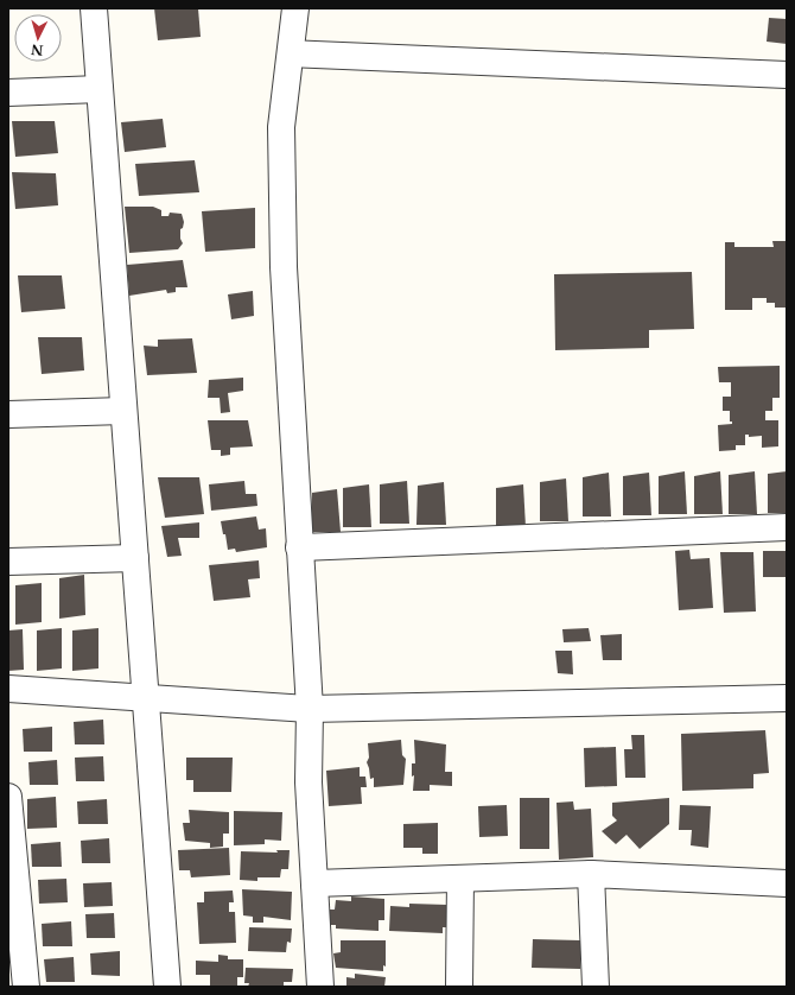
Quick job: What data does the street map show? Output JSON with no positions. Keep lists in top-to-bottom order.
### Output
{
  "north": "bottom"
}
